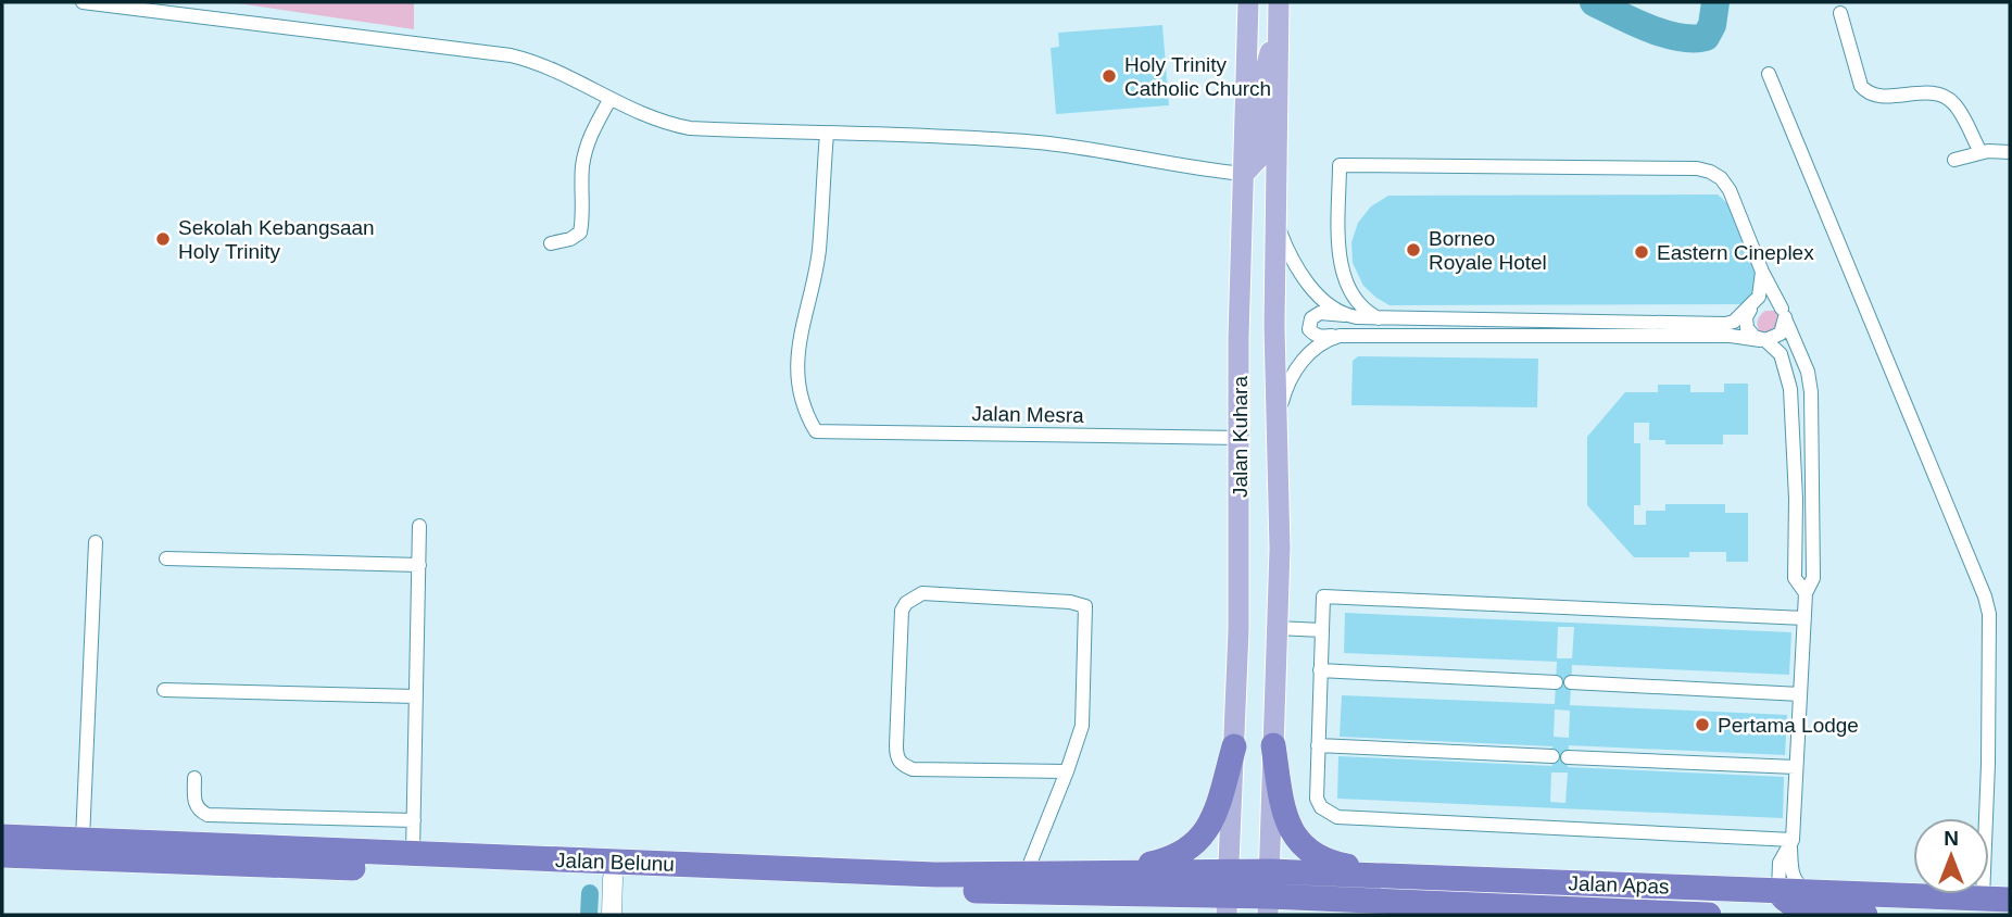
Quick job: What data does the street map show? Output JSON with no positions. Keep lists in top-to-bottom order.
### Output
{
  "streets": {
    "highway": ["Jalan Belunu", "Jalan Apas"],
    "main road": ["Jalan Kuhara"],
    "street": ["Jalan Mesra"]
  },
  "crossings": [
    ["Jalan Mesra", "Jalan Kuhara"],
    ["Jalan Kuhara", "Jalan Belunu"],
    ["Jalan Kuhara", "Jalan Apas"],
    ["Jalan Belunu", "Jalan Apas"]
  ],
  "places": [
    "Holy Trinity Catholic Church",
    "Sekolah Kebangsaan Holy Trinity",
    "Borneo Royale Hotel",
    "Eastern Cineplex",
    "Pertama Lodge"
  ],
  "north": "top"
}
